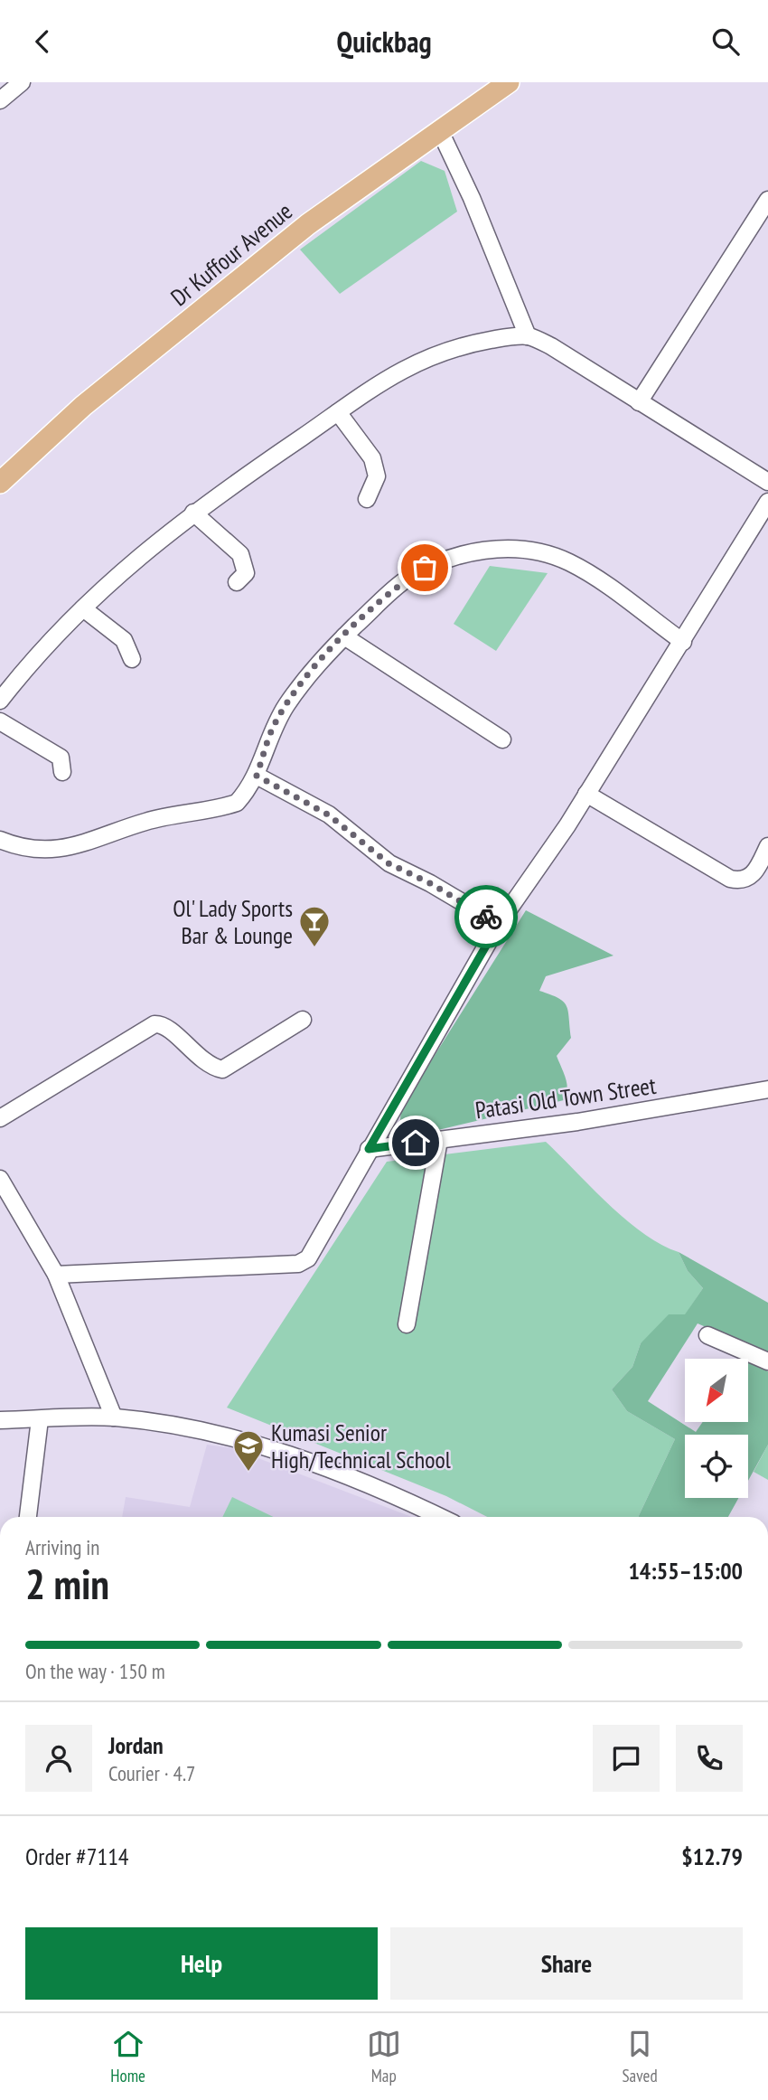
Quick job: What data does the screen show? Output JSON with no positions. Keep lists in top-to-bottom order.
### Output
{
  "streets": {
    "main road": ["Dr Kuffour Avenue"],
    "street": ["Patasi Old Town Street"]
  },
  "places": {
    "bar": ["Ol' Lady Sports Bar & Lounge"],
    "school or university": ["Kumasi Senior High/Technical School"]
  },
  "north": "bottom left",
  "page": {
    "header": "Quickbag",
    "heading": ["2 min", "Arriving in", "14:55–15:00"],
    "panel": [
      "Jordan",
      "Courier · 4.7",
      "Order #7114",
      "$12.79"
    ],
    "bar": "On the way · 150 m",
    "buttons": ["Help", "Share"],
    "tabs": ["Home", "Map", "Saved"]
  }
}
